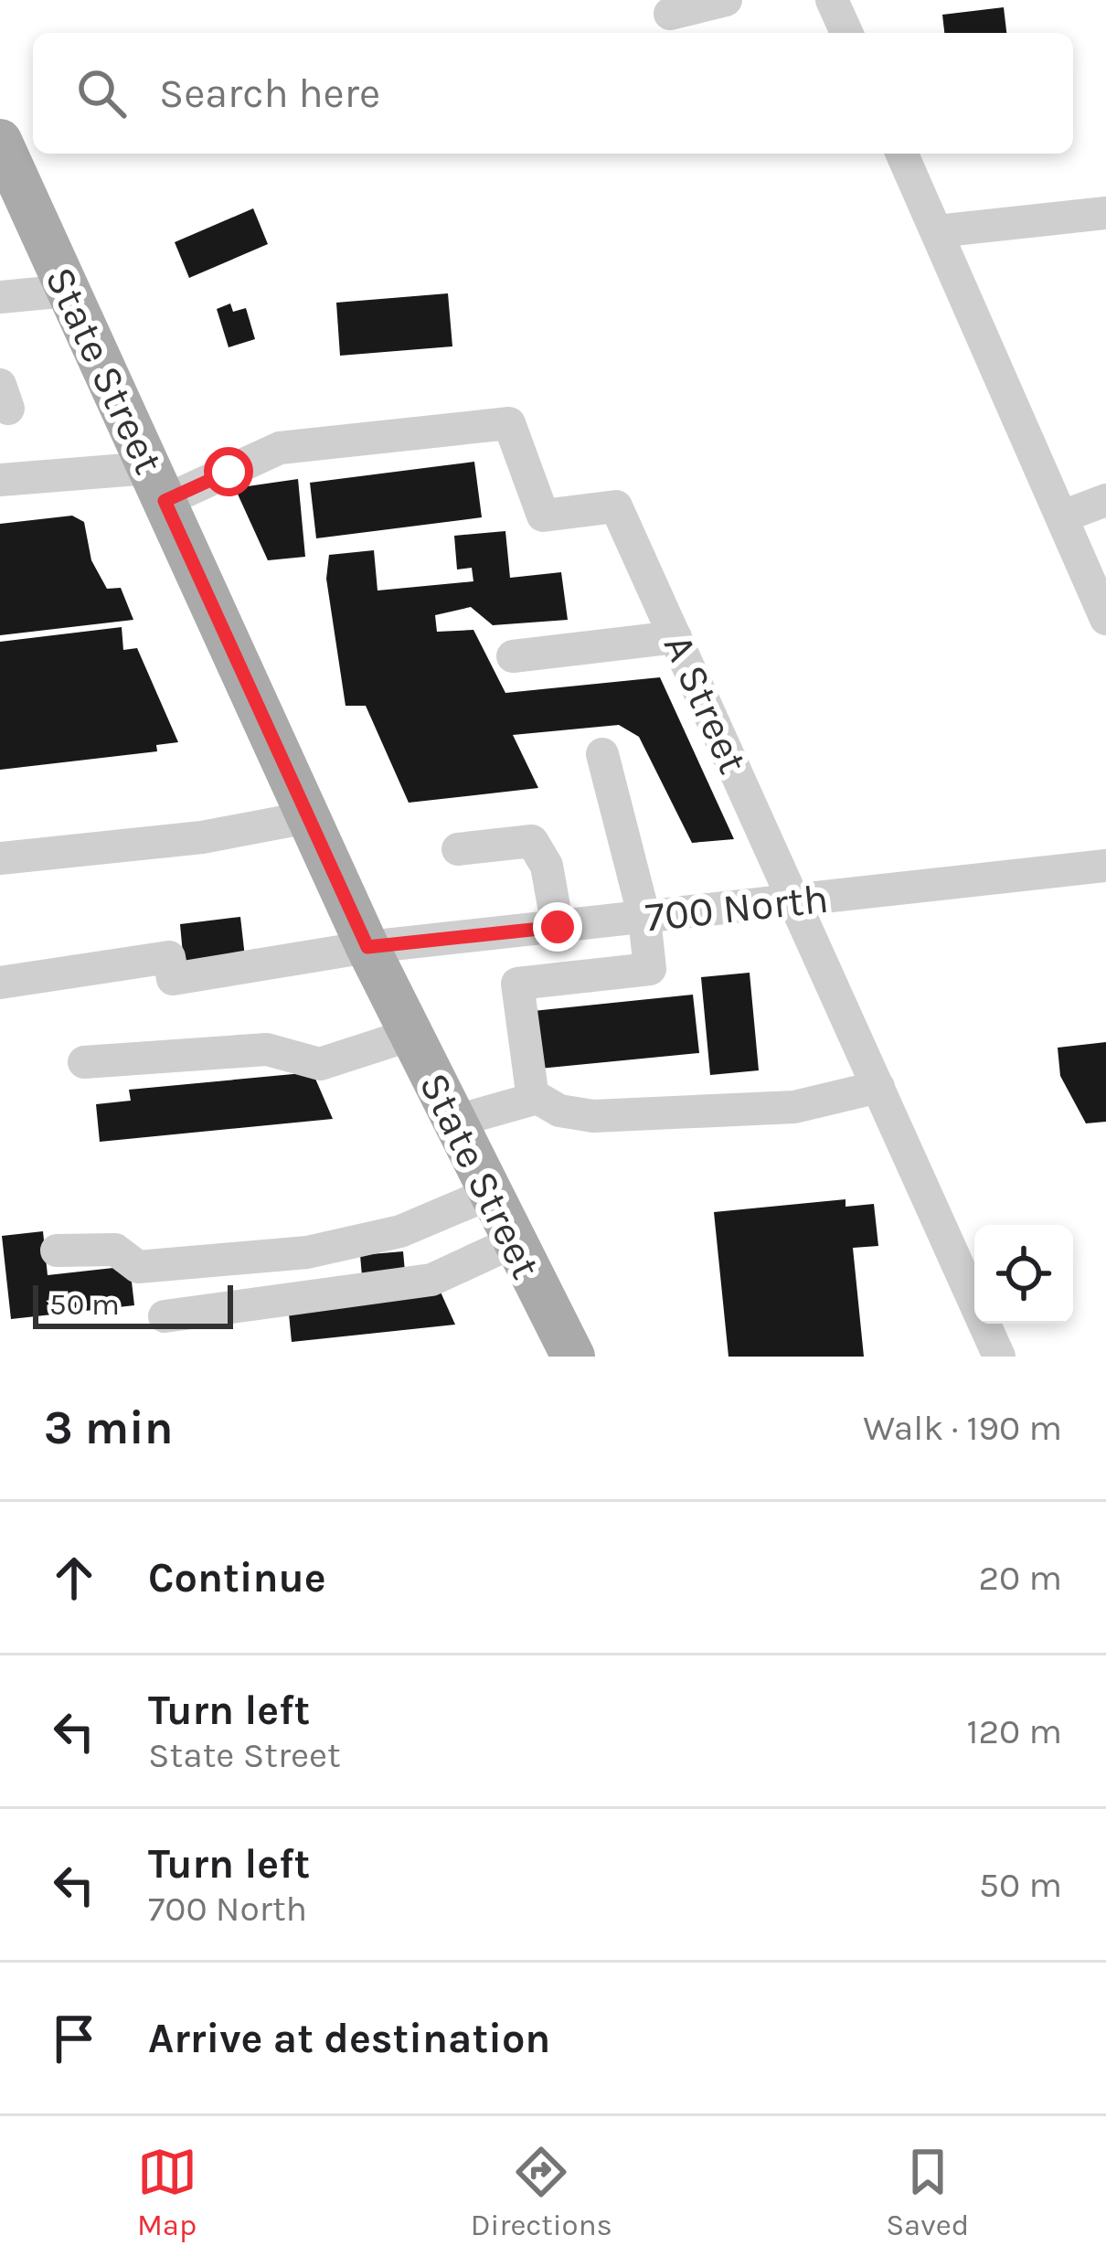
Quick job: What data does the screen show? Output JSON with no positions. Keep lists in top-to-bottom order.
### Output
{
  "streets": {
    "main road": ["State Street"],
    "street": ["A Street", "700 North"]
  },
  "crossings": [
    ["State Street", "A Street"],
    ["State Street", "700 North"],
    ["A Street", "700 North"]
  ],
  "scale_bar": "50 m",
  "page": {
    "search": "Search here",
    "scale": "50 m",
    "heading": ["3 min", "Walk · 190 m"],
    "list": [
      ["Continue", "20 m"],
      ["Turn left", "State Street", "120 m"],
      ["Turn left", "700 North", "50 m"],
      "Arrive at destination"
    ],
    "nav": ["Map", "Directions", "Saved"]
  }
}
